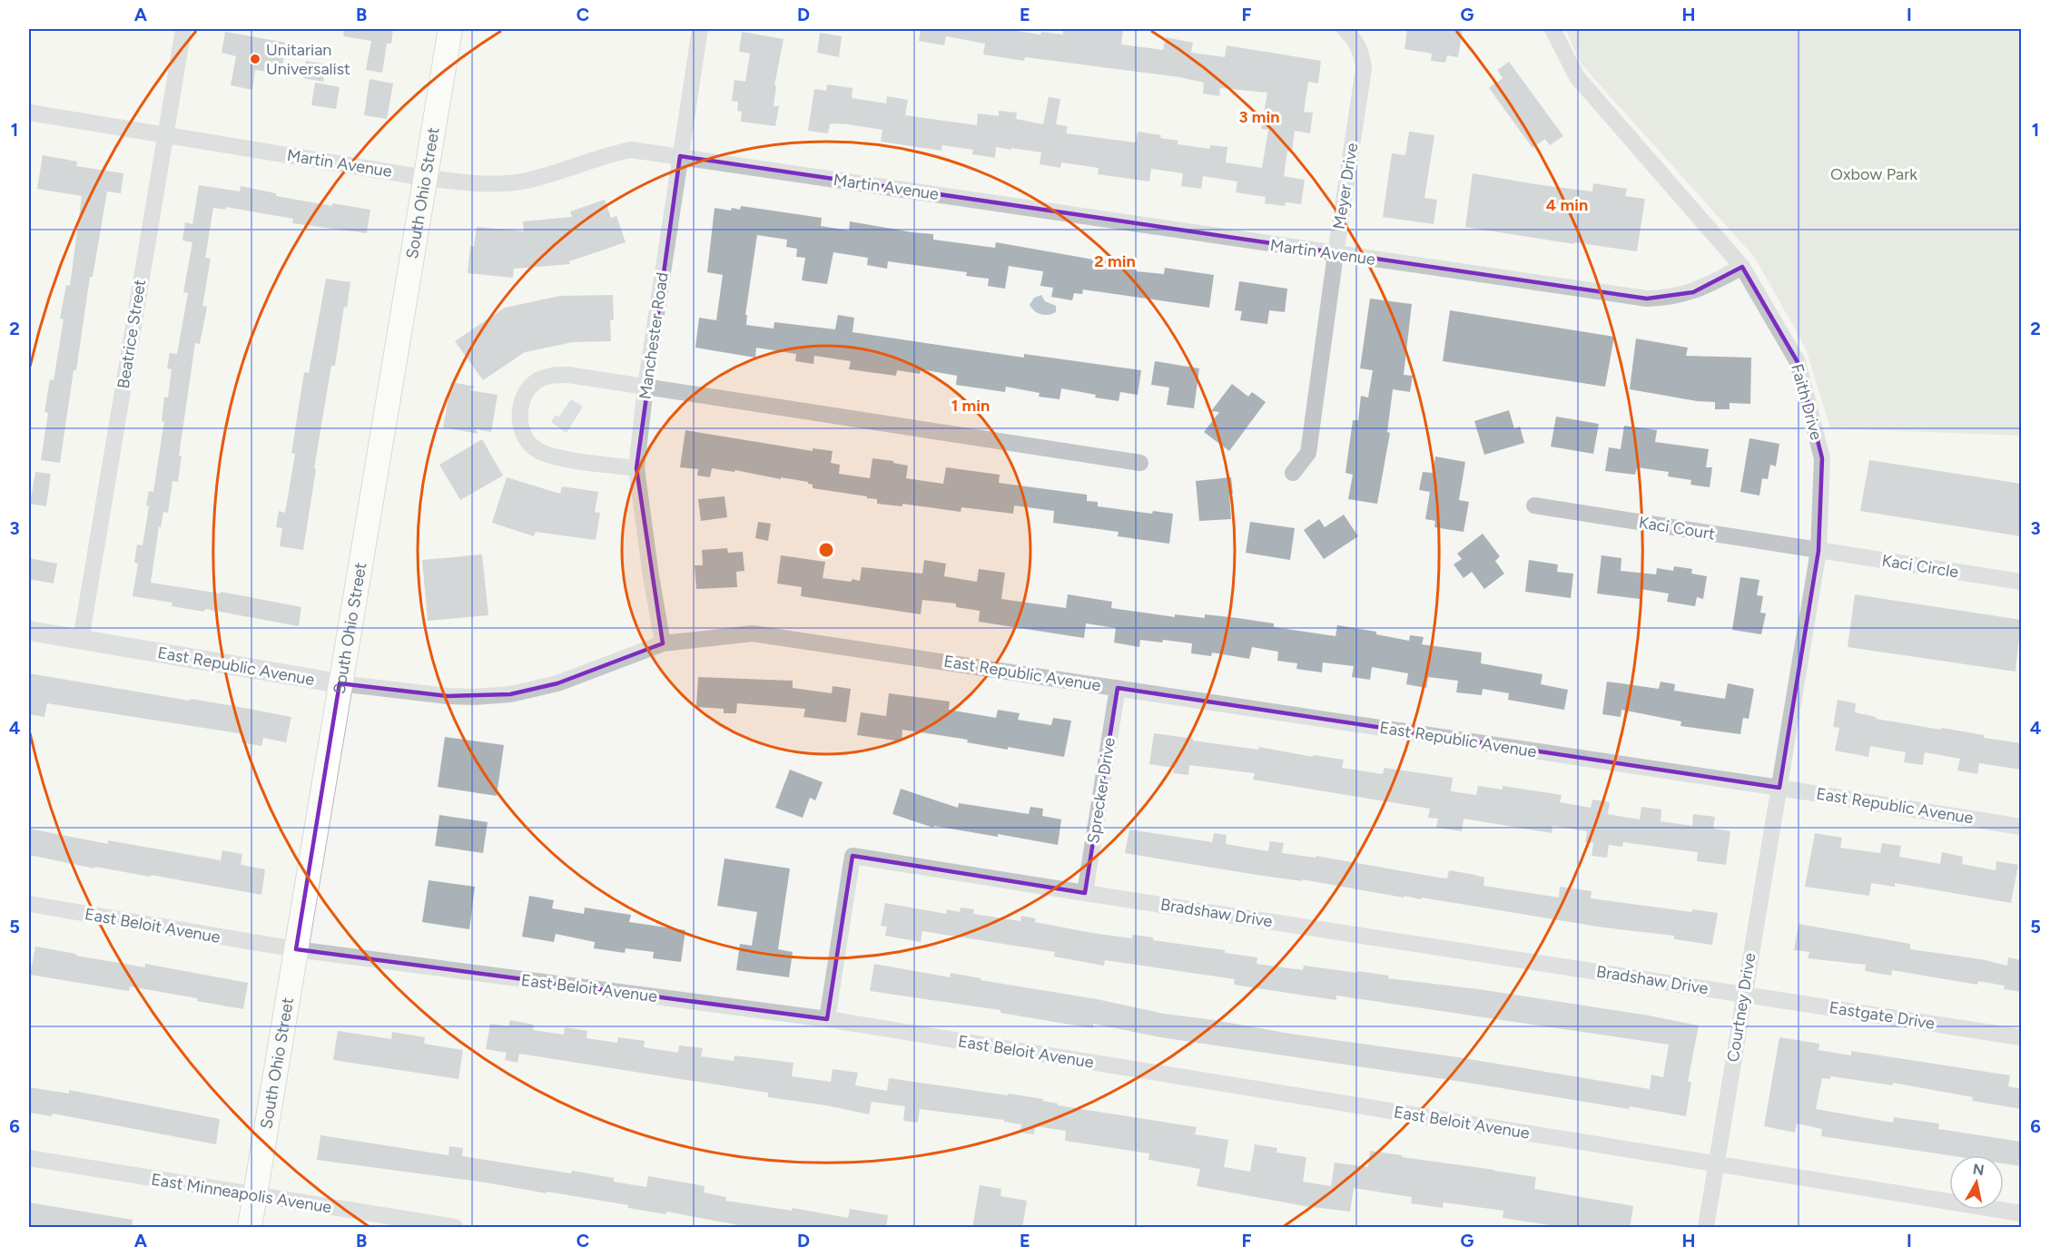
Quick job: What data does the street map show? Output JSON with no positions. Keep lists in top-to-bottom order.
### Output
{
  "streets": {
    "main road": ["South Ohio Street"],
    "street": [
      "Martin Avenue",
      "Meyer Drive",
      "Beatrice Street",
      "Manchester Road",
      "Faith Drive",
      "Kaci Court",
      "Kaci Circle",
      "East Republic Avenue",
      "Sprecker Drive",
      "Bradshaw Drive",
      "East Beloit Avenue",
      "Courtney Drive",
      "Eastgate Drive",
      "East Minneapolis Avenue"
    ]
  },
  "crossings": [
    ["Martin Avenue", "Meyer Drive"],
    ["Martin Avenue", "South Ohio Street"],
    ["Martin Avenue", "Beatrice Street"],
    ["Martin Avenue", "Manchester Road"],
    ["Martin Avenue", "Faith Drive"],
    ["South Ohio Street", "East Republic Avenue"],
    ["South Ohio Street", "East Beloit Avenue"],
    ["South Ohio Street", "East Minneapolis Avenue"],
    ["Beatrice Street", "East Republic Avenue"],
    ["Manchester Road", "East Republic Avenue"],
    ["Faith Drive", "Kaci Court"],
    ["Faith Drive", "Kaci Circle"],
    ["Faith Drive", "East Republic Avenue"],
    ["Faith Drive", "Courtney Drive"],
    ["Kaci Court", "Kaci Circle"],
    ["East Republic Avenue", "Sprecker Drive"],
    ["East Republic Avenue", "Courtney Drive"],
    ["Sprecker Drive", "Bradshaw Drive"],
    ["Bradshaw Drive", "East Beloit Avenue"],
    ["Bradshaw Drive", "Courtney Drive"],
    ["Bradshaw Drive", "Eastgate Drive"],
    ["East Beloit Avenue", "Courtney Drive"],
    ["Courtney Drive", "Eastgate Drive"]
  ],
  "parks": ["Oxbow Park"],
  "places": ["Unitarian Universalist"],
  "north": "top",
  "grid": {
    "columns": [
      "A",
      "B",
      "C",
      "D",
      "E",
      "F",
      "G",
      "H",
      "I"
    ],
    "rows": [
      "1",
      "2",
      "3",
      "4",
      "5",
      "6"
    ]
  },
  "rings": [
    "3 min",
    "4 min",
    "2 min",
    "1 min"
  ]
}
